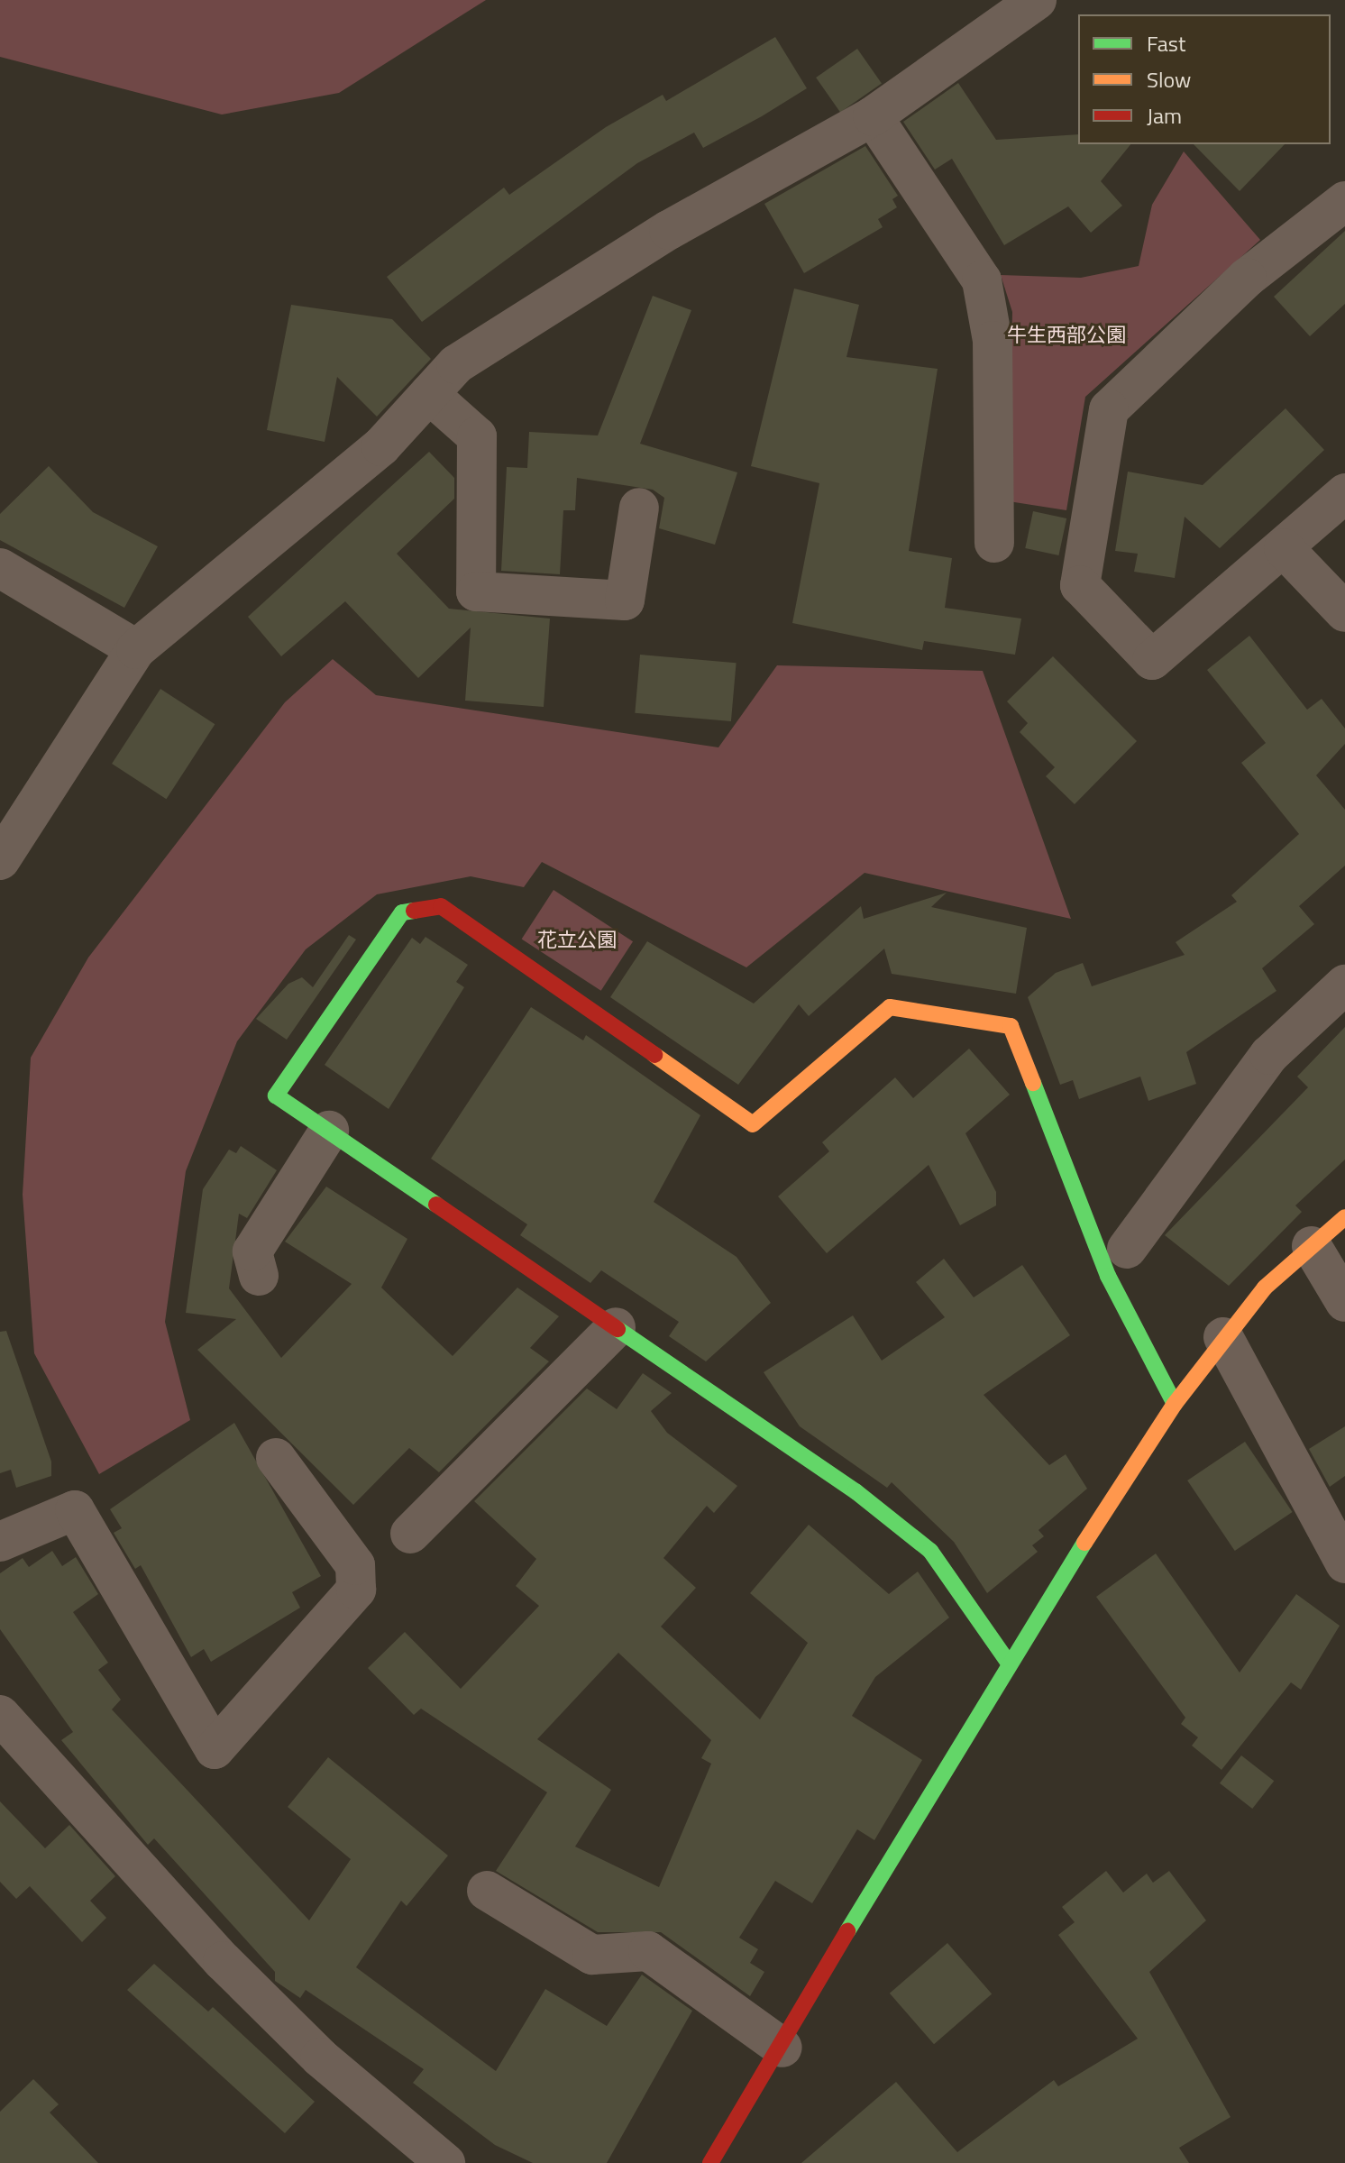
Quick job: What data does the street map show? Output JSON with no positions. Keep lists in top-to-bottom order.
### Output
{
  "parks": ["牛生西部公園", "花立公園"],
  "legend": ["Fast", "Slow", "Jam"]
}
